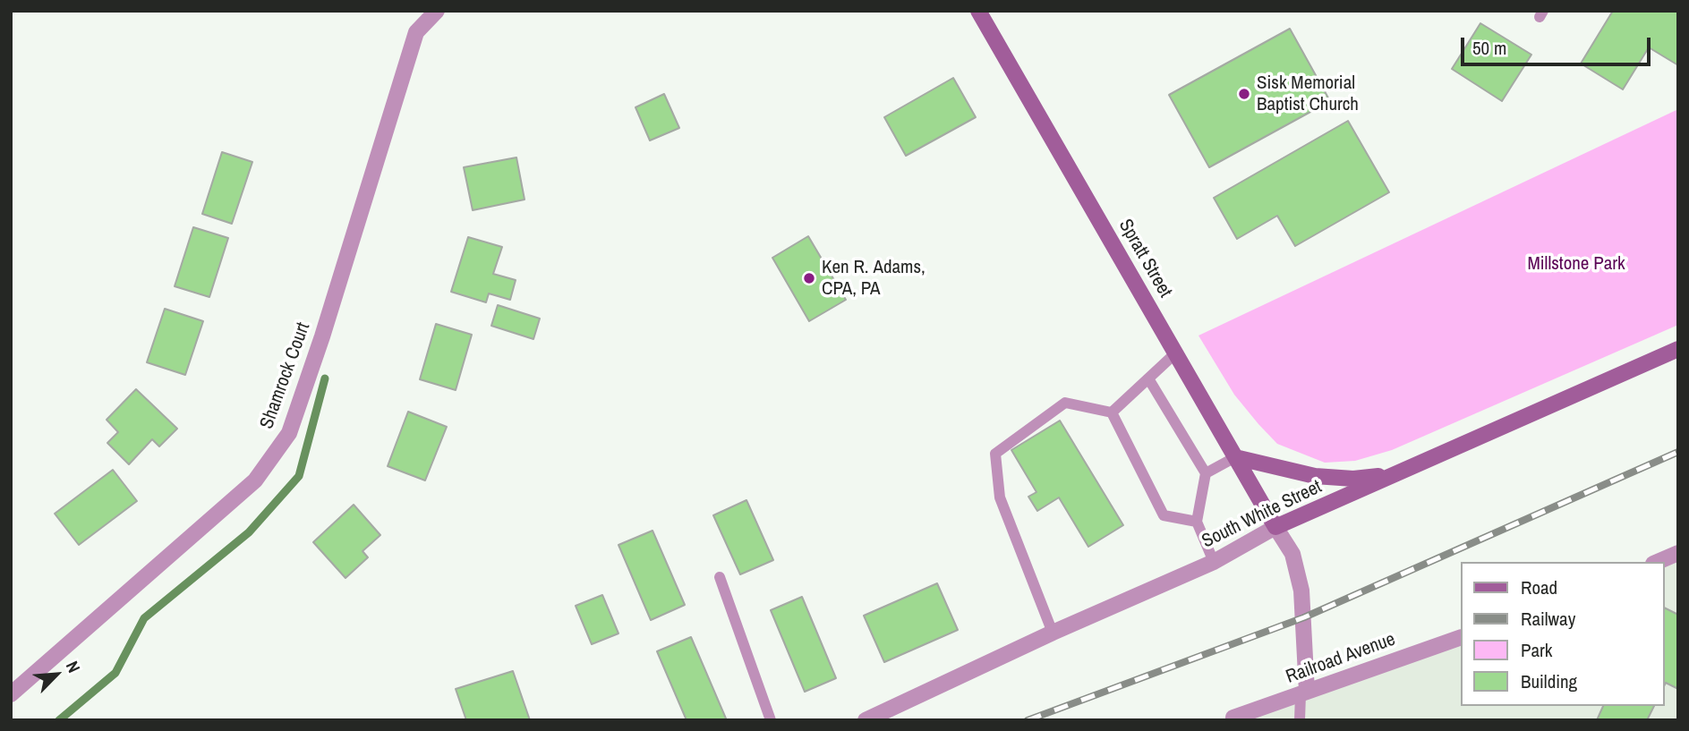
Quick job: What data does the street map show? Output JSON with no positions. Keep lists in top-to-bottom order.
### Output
{
  "streets": {
    "main road": ["Spratt Street", "South White Street"],
    "street": ["Shamrock Court", "Railroad Avenue"]
  },
  "crossings": [
    ["Spratt Street", "South White Street"]
  ],
  "parks": ["Millstone Park"],
  "places": ["Sisk Memorial Baptist Church", "Ken R. Adams, CPA, PA"],
  "legend": [
    "Road",
    "Railway",
    "Park",
    "Building"
  ],
  "scale_bar": "50 m",
  "north": "top right"
}
